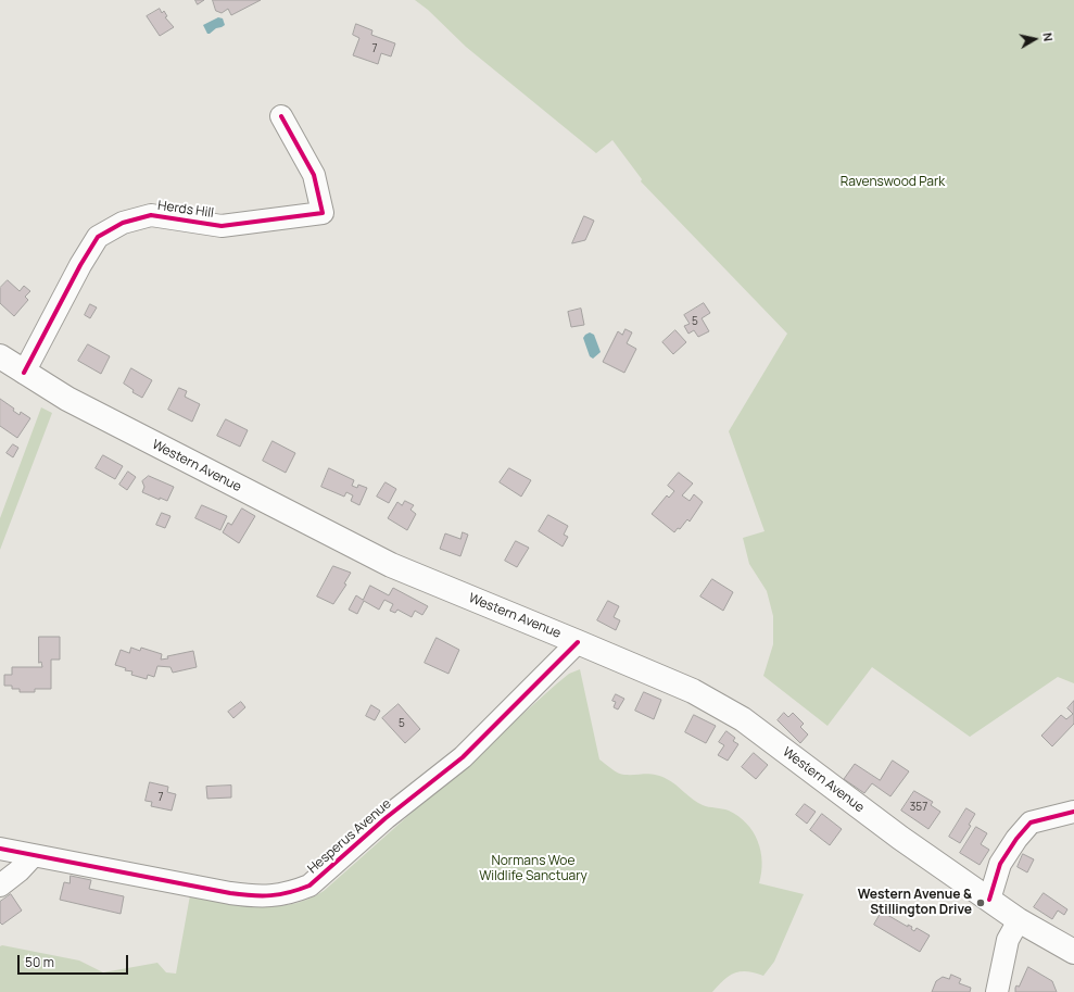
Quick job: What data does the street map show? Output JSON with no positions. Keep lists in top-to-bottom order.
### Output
{
  "streets": {
    "main road": ["Western Avenue"],
    "street": ["Herds Hill", "Hesperus Avenue"]
  },
  "crossings": [
    ["Herds Hill", "Western Avenue"],
    ["Western Avenue", "Hesperus Avenue"]
  ],
  "parks": ["Ravenswood Park", "Normans Woe Wildlife Sanctuary"],
  "places": ["Western Avenue & Stillington Drive"],
  "house_numbers": [
    "7",
    "5",
    "5",
    "7",
    "357"
  ],
  "scale_bar": "50 m",
  "north": "right"
}
